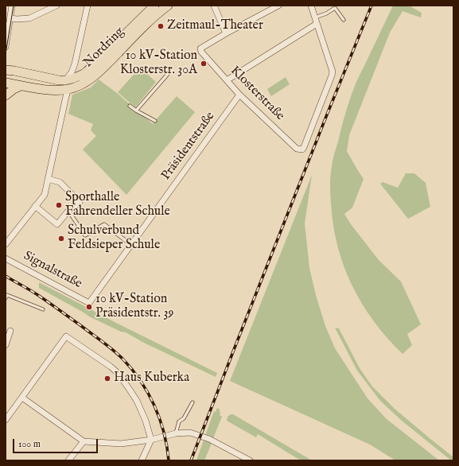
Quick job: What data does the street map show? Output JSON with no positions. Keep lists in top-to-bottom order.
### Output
{
  "streets": {
    "main road": ["Nordring"],
    "street": ["Klosterstraße", "Präsidentstraße", "Signalstraße"]
  },
  "crossings": [
    ["Klosterstraße", "Präsidentstraße"],
    ["Präsidentstraße", "Signalstraße"]
  ],
  "places": [
    "Zeitmaul-Theater",
    "10 kV-Station Klosterstr. 30A",
    "Sporthalle Fahrendeller Schule",
    "Schulverbund Feldsieper Schule",
    "10 kV-Station Präsidentstr. 39",
    "Haus Kuberka"
  ],
  "scale_bar": "100 m"
}
